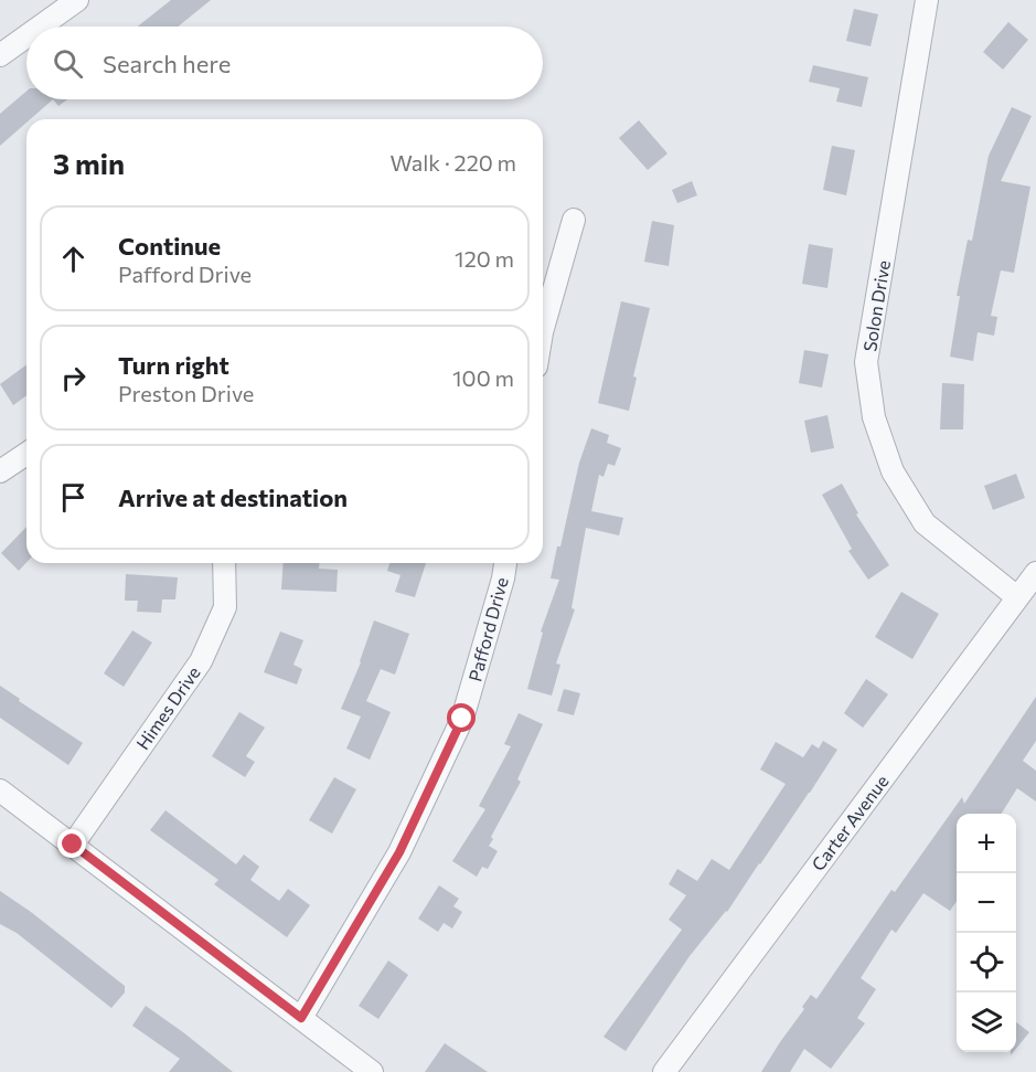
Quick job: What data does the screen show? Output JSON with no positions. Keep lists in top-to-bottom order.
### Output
{
  "streets": {
    "street": [
      "Solon Drive",
      "Pafford Drive",
      "Himes Drive",
      "Carter Avenue"
    ]
  },
  "crossings": [
    ["Solon Drive", "Carter Avenue"]
  ],
  "page": {
    "search": "Search here",
    "heading": ["3 min", "Walk · 220 m"],
    "list": [
      ["Continue", "Pafford Drive", "120 m"],
      ["Turn right", "Preston Drive", "100 m"],
      "Arrive at destination"
    ],
    "map_buttons": ["+", "−"]
  }
}
